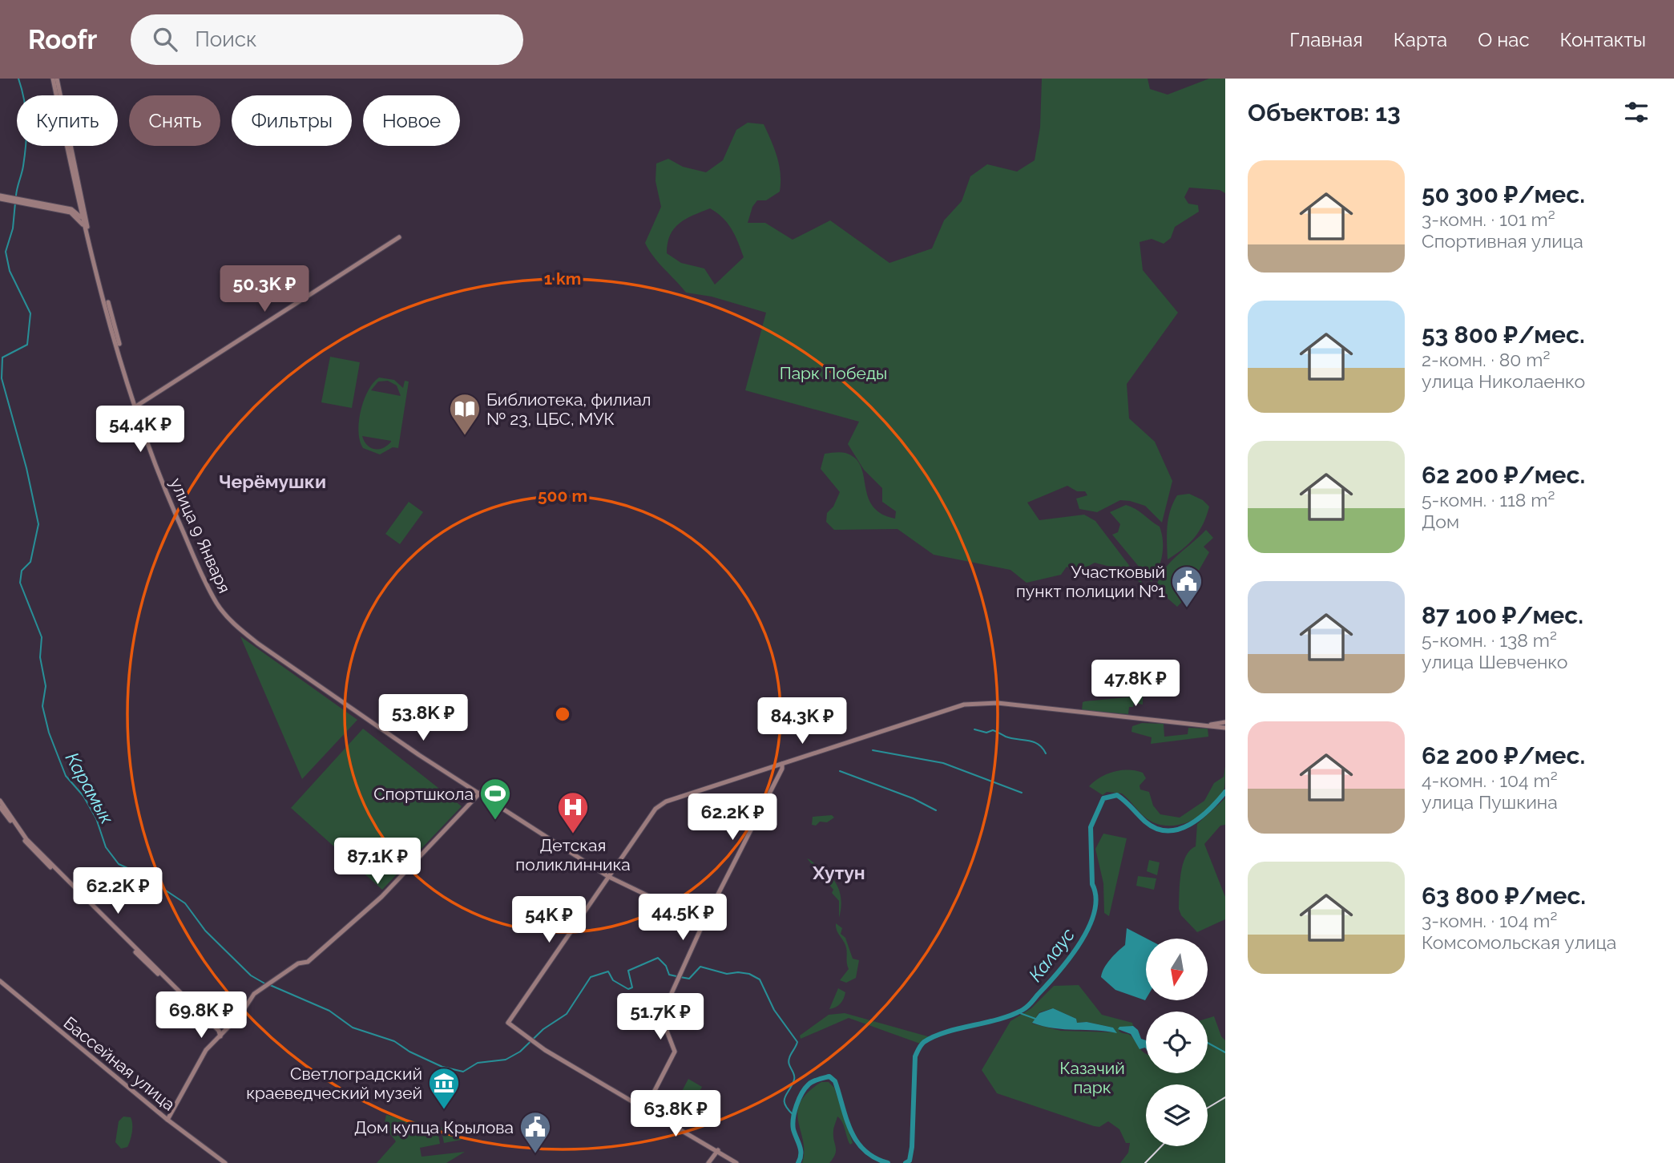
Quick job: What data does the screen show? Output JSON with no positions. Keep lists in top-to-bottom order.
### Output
{
  "streets": {
    "main road": ["улица 9 Января", "Бассейная улица"]
  },
  "districts": ["Черёмушки", "Хутун"],
  "water": ["Карамык", "Калаус"],
  "parks": ["Парк Победы", "Казачий парк"],
  "places": {
    "library": ["Библиотека, филиал № 23, ЦБС, МУК"],
    "public building": ["Участковый пункт полиции №1", "Дом купца Крылова"],
    "sports": ["Спортшкола"],
    "hospital": ["Детская поликлинника"],
    "museum": ["Светлоградский краеведческий музей"]
  },
  "north": "bottom",
  "page": {
    "header": "Roofr",
    "search": "Поиск",
    "nav": [
      "Главная",
      "Карта",
      "О нас",
      "Контакты"
    ],
    "heading": "Объектов: 13",
    "chip": [
      "Купить",
      "Снять",
      "Фильтры",
      "Новое"
    ],
    "list": [
      {
        "name": "50 300 ₽/мес.",
        "note": "3-комн. · 101 m² · Спортивная улица"
      },
      {
        "name": "53 800 ₽/мес.",
        "note": "2-комн. · 80 m² · улица Николаенко"
      },
      {
        "name": "62 200 ₽/мес.",
        "note": "5-комн. · 118 m² · Дом"
      },
      {
        "name": "87 100 ₽/мес.",
        "note": "5-комн. · 138 m² · улица Шевченко"
      },
      {
        "name": "62 200 ₽/мес.",
        "note": "4-комн. · 104 m² · улица Пушкина"
      },
      {
        "name": "63 800 ₽/мес.",
        "note": "3-комн. · 104 m² · Комсомольская улица"
      }
    ],
    "price": [
      "50.3K ₽",
      "54.4K ₽",
      "47.8K ₽",
      "53.8K ₽",
      "84.3K ₽",
      "62.2K ₽",
      "87.1K ₽",
      "62.2K ₽",
      "44.5K ₽",
      "54K ₽",
      "69.8K ₽",
      "51.7K ₽",
      "63.8K ₽"
    ]
  },
  "rings": ["1 km", "500 m"]
}
